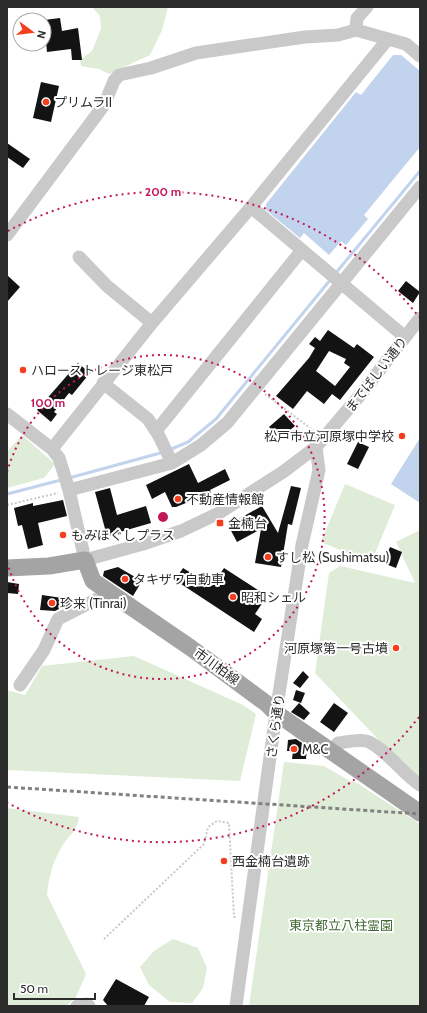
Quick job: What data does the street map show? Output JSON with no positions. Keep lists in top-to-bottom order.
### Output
{
  "streets": {
    "main road": ["市川柏線"],
    "street": ["までばしい通り", "さくら通り"]
  },
  "crossings": [
    ["までばしい通り", "市川柏線"],
    ["までばしい通り", "さくら通り"],
    ["市川柏線", "さくら通り"]
  ],
  "parks": ["東京都立八柱霊園"],
  "places": {
    "other": [
      "プリムラII",
      "ハローストレージ東松戸",
      "松戸市立河原塚中学校",
      "不動産情報館",
      "もみほぐしプラス",
      "すし松 (Sushimatsu)",
      "タキザワ自動車",
      "昭和シェル",
      "珍来 (Tinrai)",
      "河原塚第一号古墳",
      "M&C",
      "西金楠台遺跡"
    ],
    "transit": ["金楠台"]
  },
  "scale_bar": "50 m",
  "north": "right",
  "rings": ["200 m", "100 m"]
}
